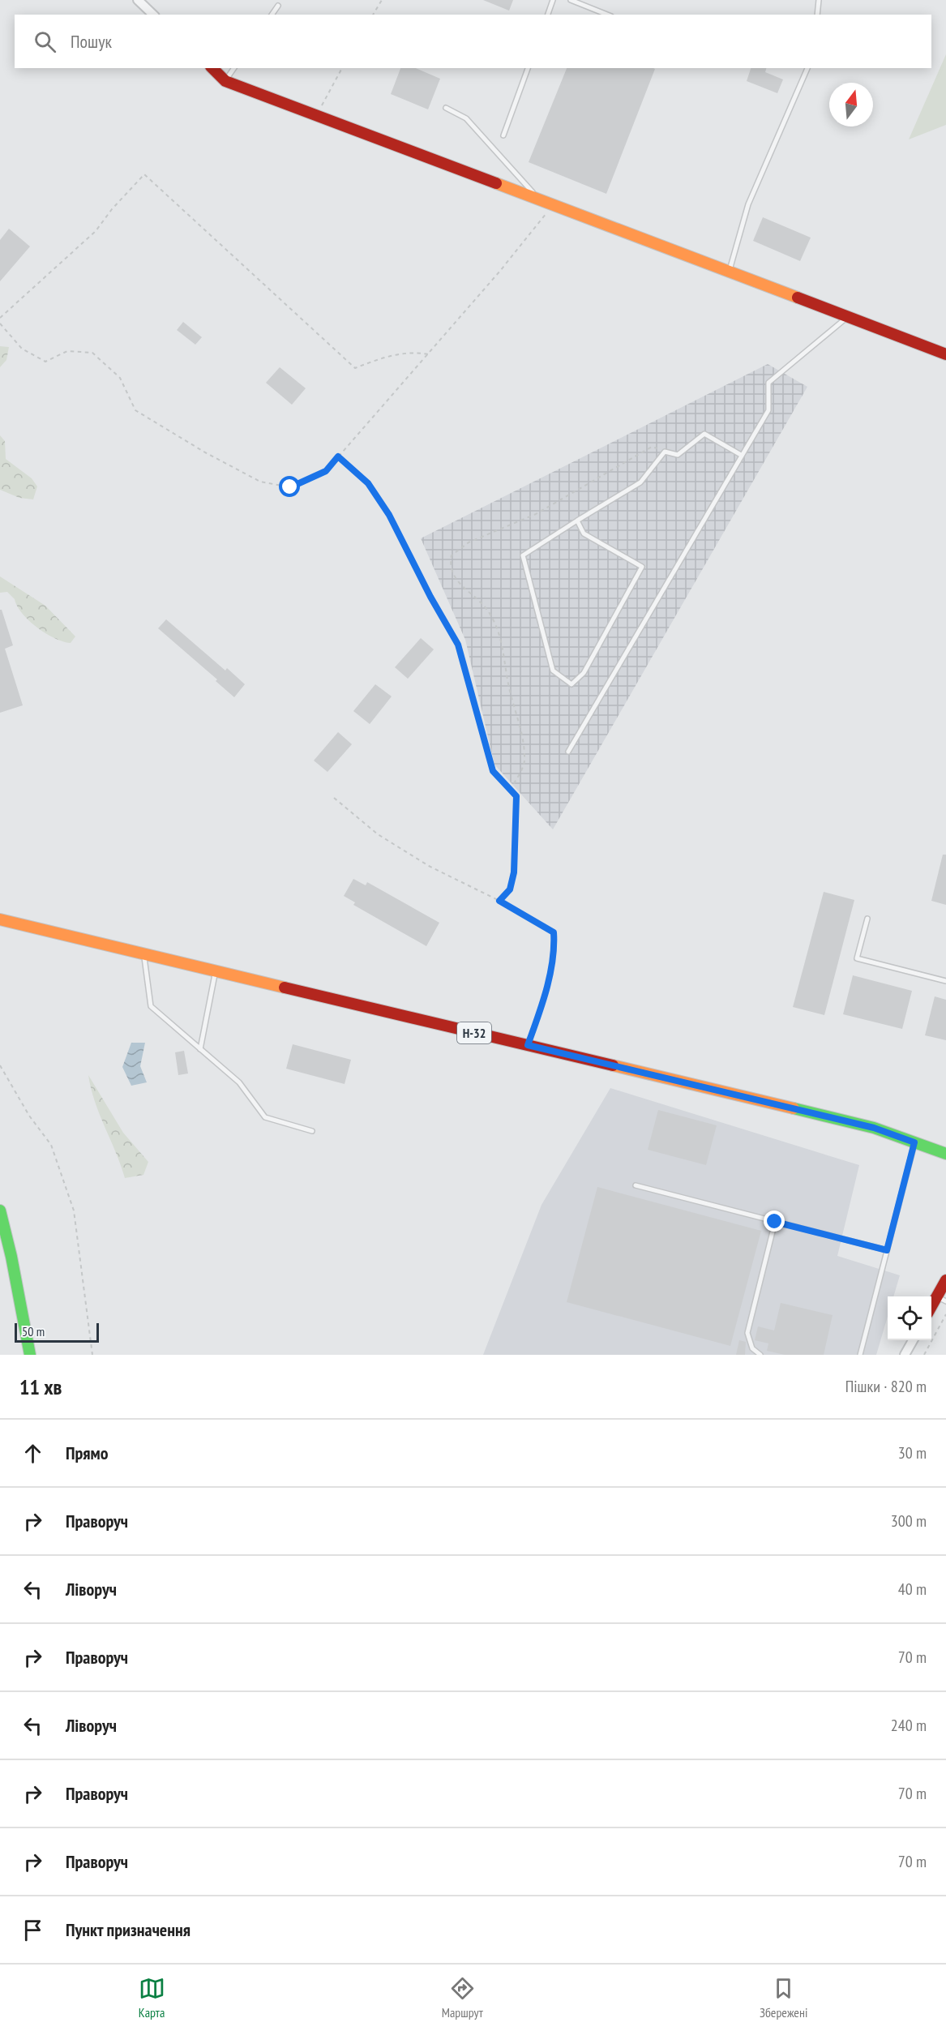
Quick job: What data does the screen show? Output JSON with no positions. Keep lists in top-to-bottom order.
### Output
{
  "streets": {
    "street": ["Н-32"]
  },
  "scale_bar": "50 m",
  "north": "top",
  "page": {
    "search": "Пошук",
    "scale": "50 m",
    "heading": ["11 хв", "Пішки · 820 m"],
    "list": [
      ["Прямо", "30 m"],
      ["Праворуч", "300 m"],
      ["Ліворуч", "40 m"],
      ["Праворуч", "70 m"],
      ["Ліворуч", "240 m"],
      ["Праворуч", "70 m"],
      ["Праворуч", "70 m"],
      "Пункт призначення"
    ],
    "nav": ["Карта", "Маршрут", "Збережені"]
  }
}
